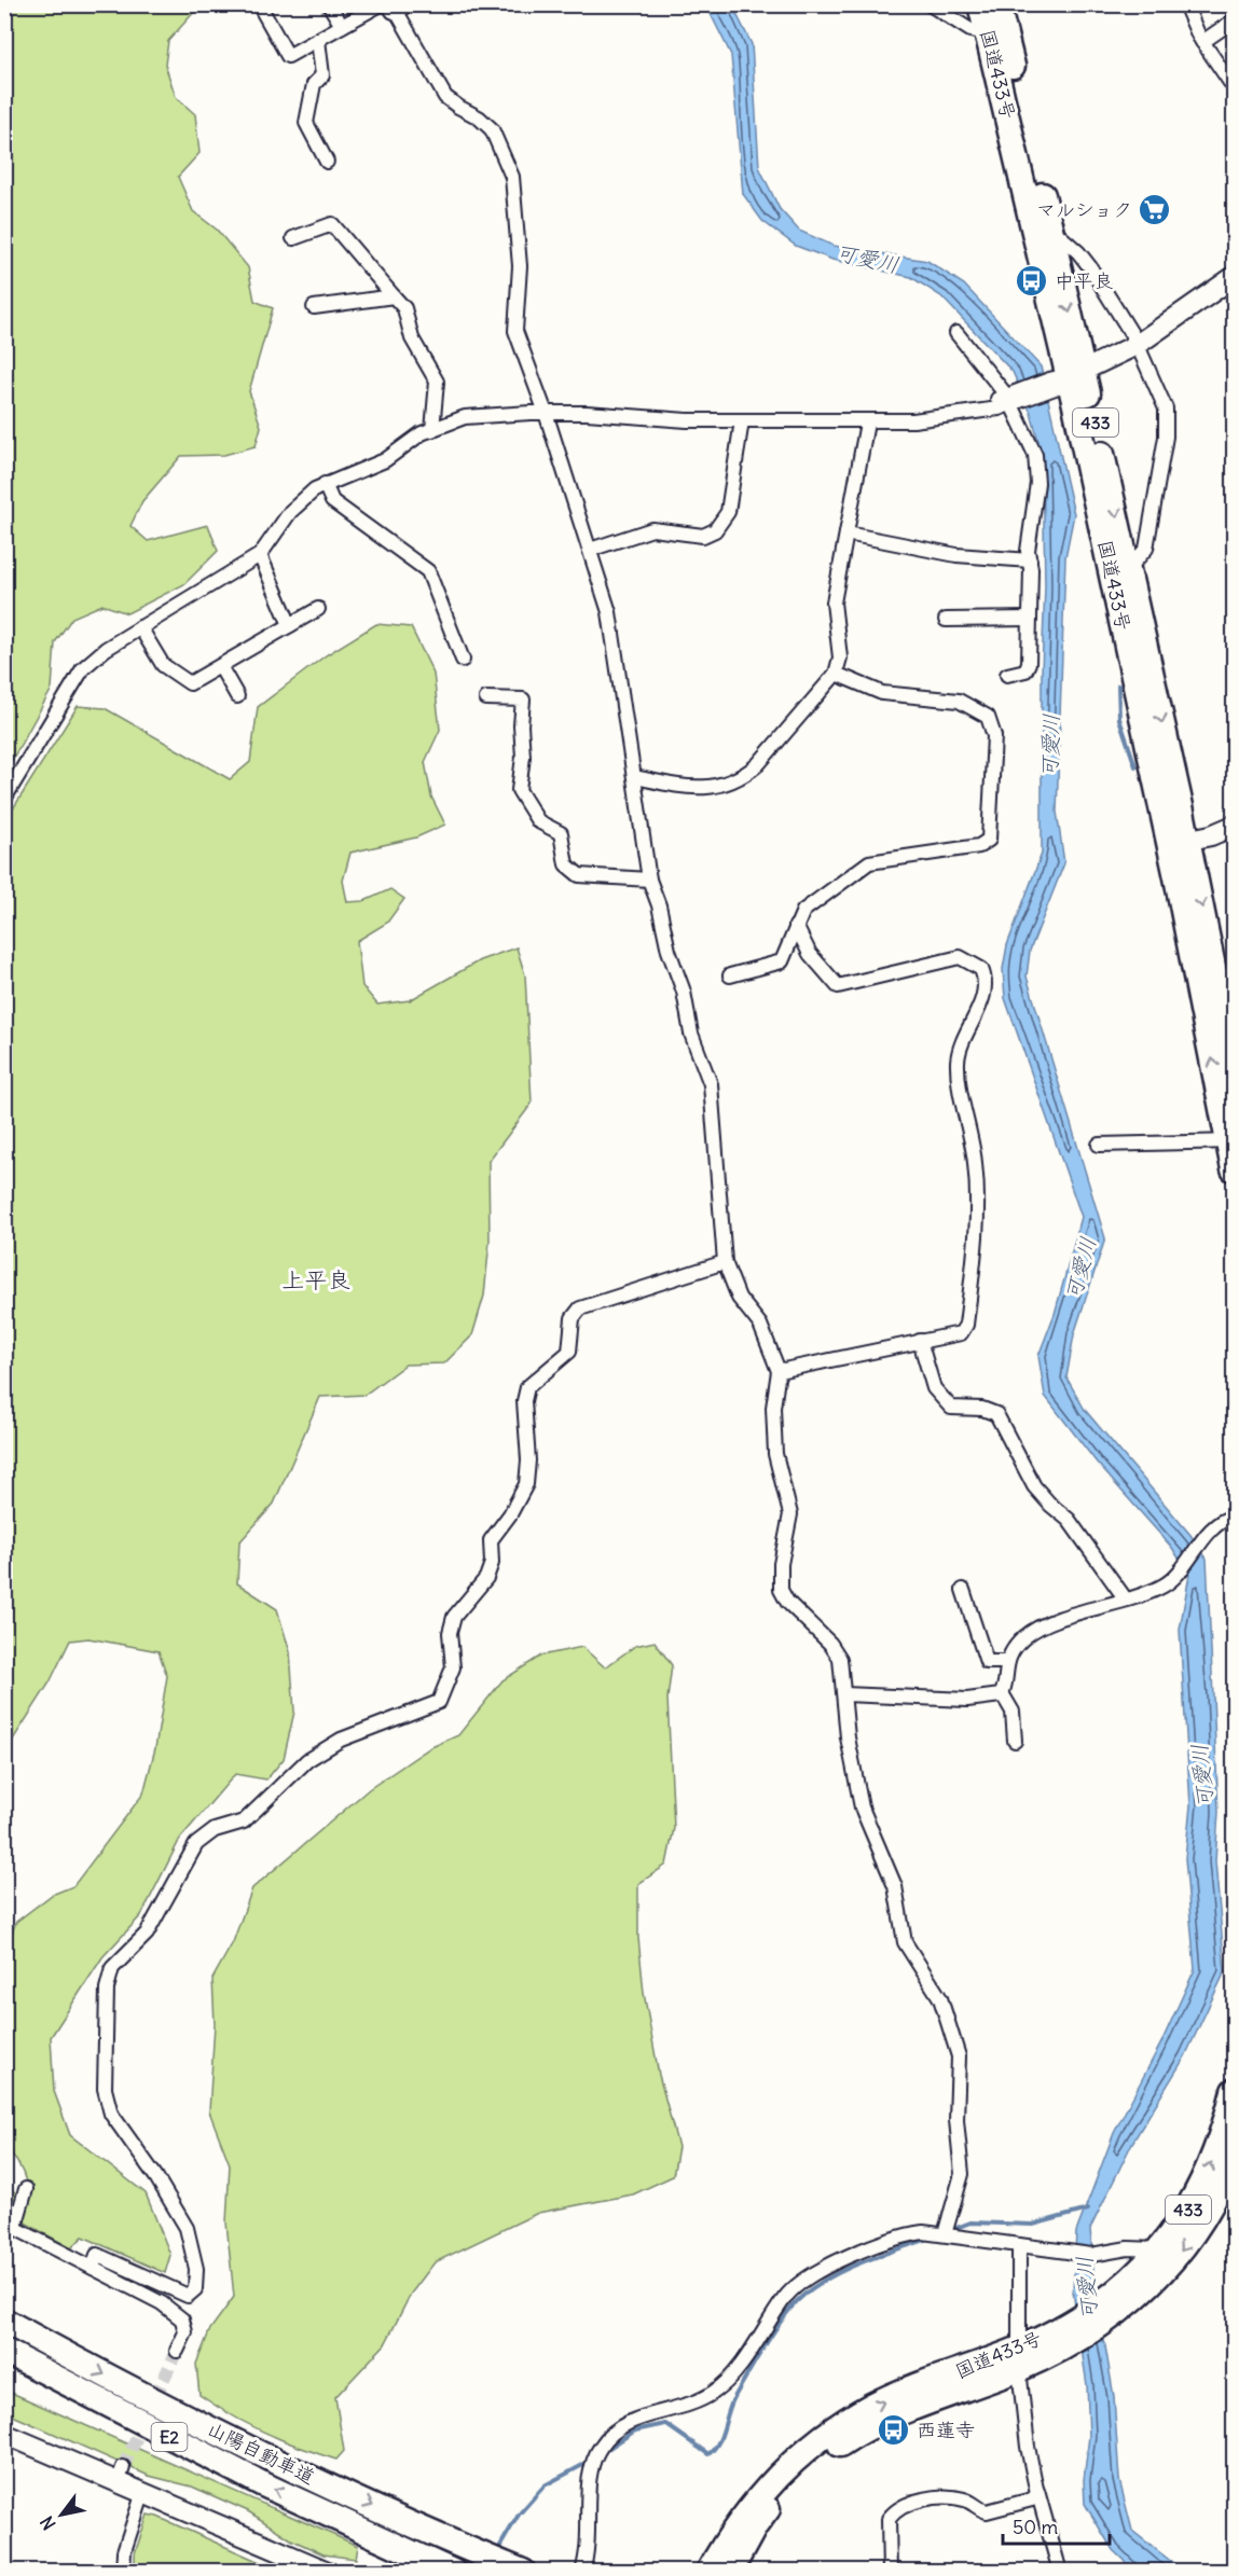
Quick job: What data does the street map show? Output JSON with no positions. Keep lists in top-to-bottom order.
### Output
{
  "streets": {
    "highway": [
      "国道433号",
      "433",
      "E2",
      "山陽自動車道"
    ]
  },
  "districts": ["上平良"],
  "water": ["可愛川"],
  "places": {
    "supermarket": ["マルショク"],
    "bus stop": ["中平良", "西蓮寺"]
  },
  "scale_bar": "50 m",
  "north": "bottom left"
}
